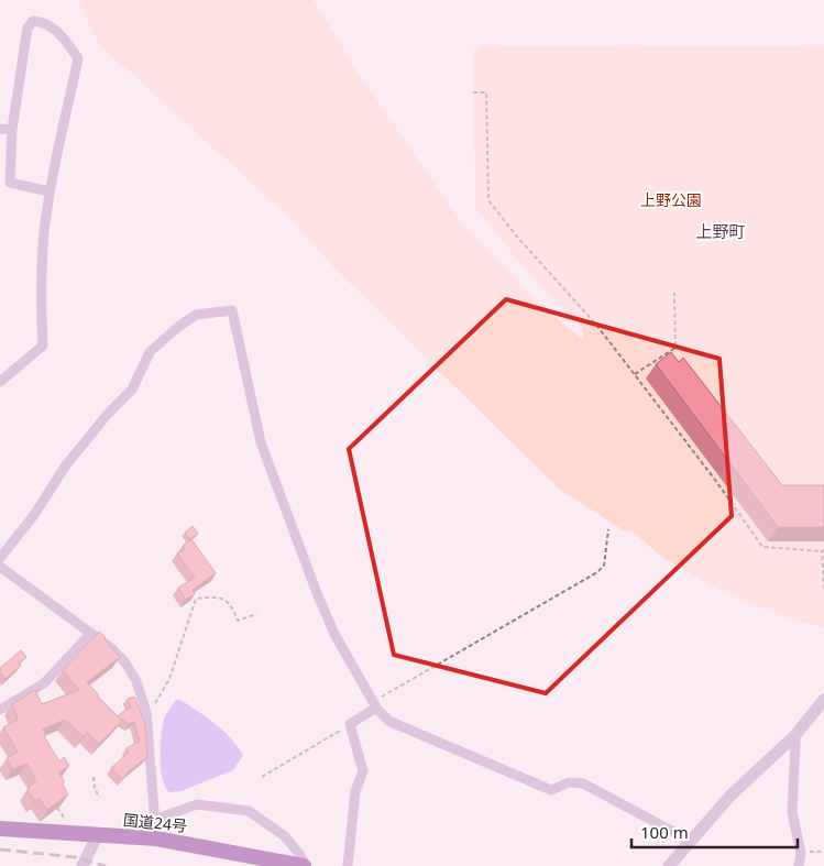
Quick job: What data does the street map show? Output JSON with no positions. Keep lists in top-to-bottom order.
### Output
{
  "streets": {
    "highway": ["国道24号"]
  },
  "districts": ["上野町"],
  "parks": ["上野公園"],
  "scale_bar": "100 m"
}
